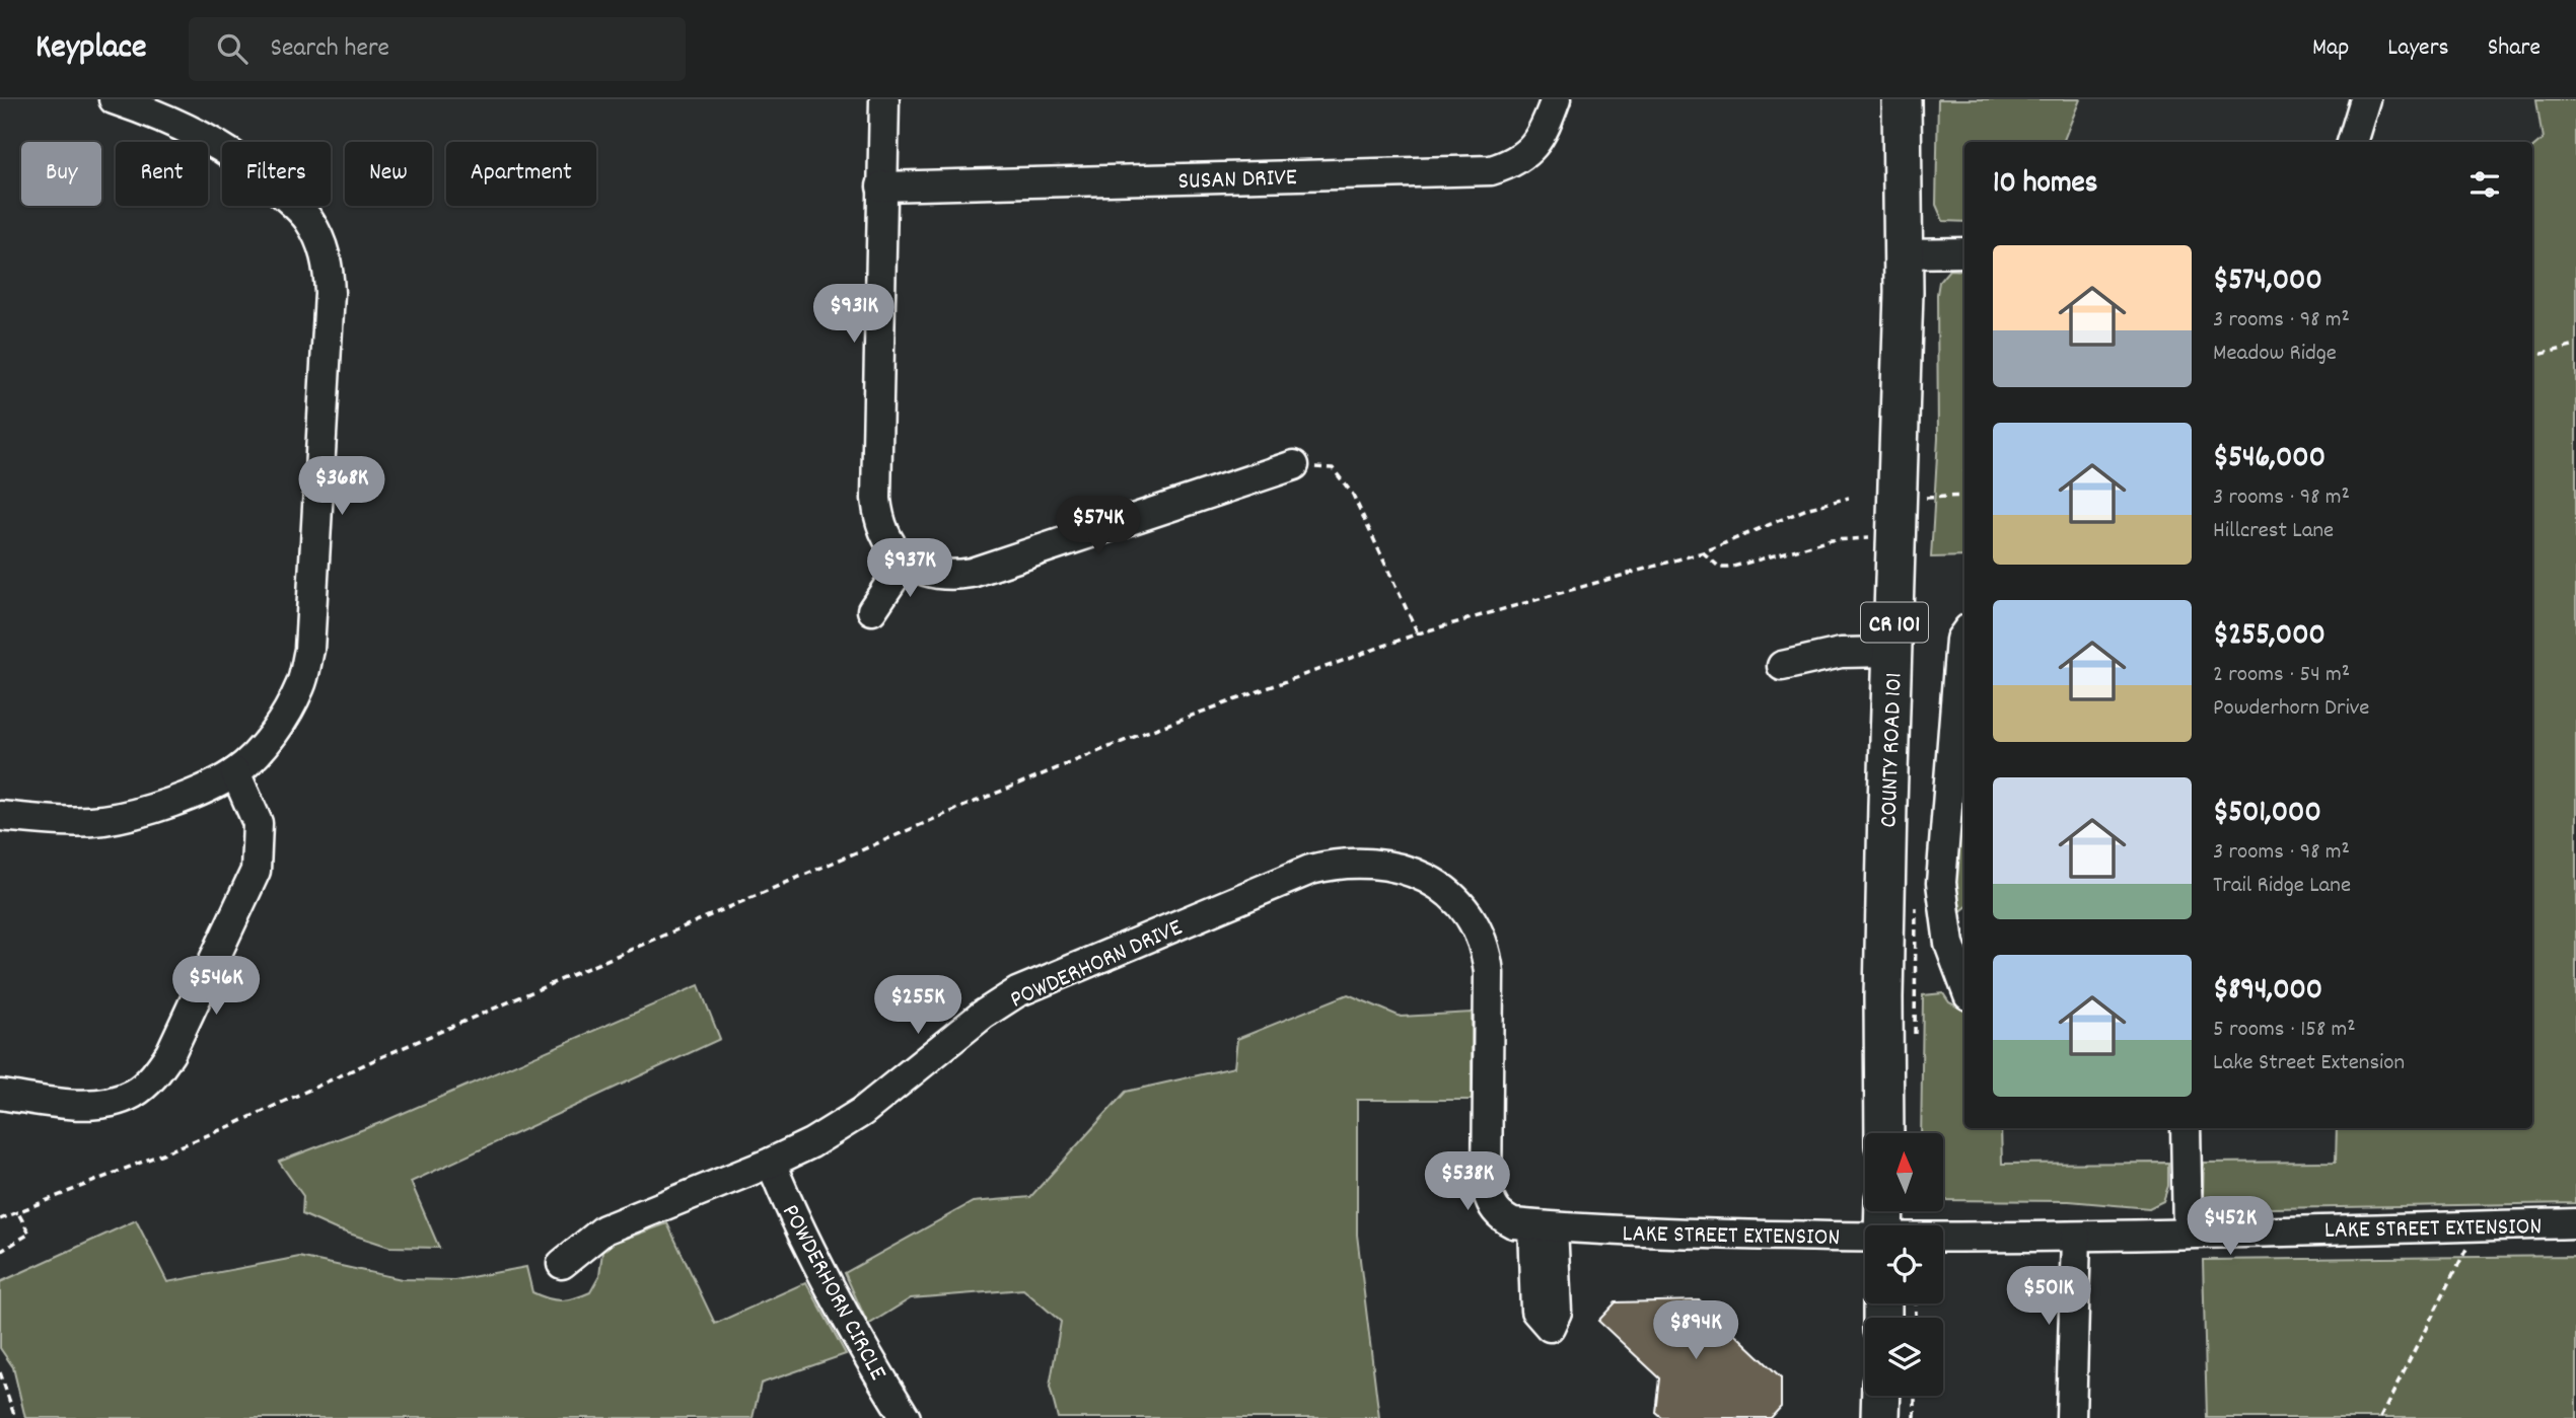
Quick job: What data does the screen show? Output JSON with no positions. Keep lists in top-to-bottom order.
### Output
{
  "streets": {
    "main road": ["CR 101", "COUNTY ROAD 101"],
    "street": [
      "SUSAN DRIVE",
      "POWDERHORN DRIVE",
      "LAKE STREET EXTENSION",
      "POWDERHORN CIRCLE"
    ]
  },
  "crossings": [
    ["POWDERHORN DRIVE", "LAKE STREET EXTENSION"],
    ["POWDERHORN DRIVE", "POWDERHORN CIRCLE"]
  ],
  "north": "top",
  "page": {
    "header": "Keyplace",
    "search": "Search here",
    "nav": ["Map", "Layers", "Share"],
    "chip": [
      "Buy",
      "Rent",
      "Filters",
      "New",
      "Apartment"
    ],
    "heading": "10 homes",
    "list": [
      {
        "name": "$574,000",
        "note": "3 rooms · 98 m² · Meadow Ridge"
      },
      {
        "name": "$546,000",
        "note": "3 rooms · 98 m² · Hillcrest Lane"
      },
      {
        "name": "$255,000",
        "note": "2 rooms · 54 m² · Powderhorn Drive"
      },
      {
        "name": "$501,000",
        "note": "3 rooms · 98 m² · Trail Ridge Lane"
      },
      {
        "name": "$894,000",
        "note": "5 rooms · 158 m² · Lake Street Extension"
      }
    ],
    "price": [
      "$931K",
      "$368K",
      "$574K",
      "$937K",
      "$546K",
      "$255K",
      "$538K",
      "$452K",
      "$501K",
      "$894K"
    ]
  }
}
